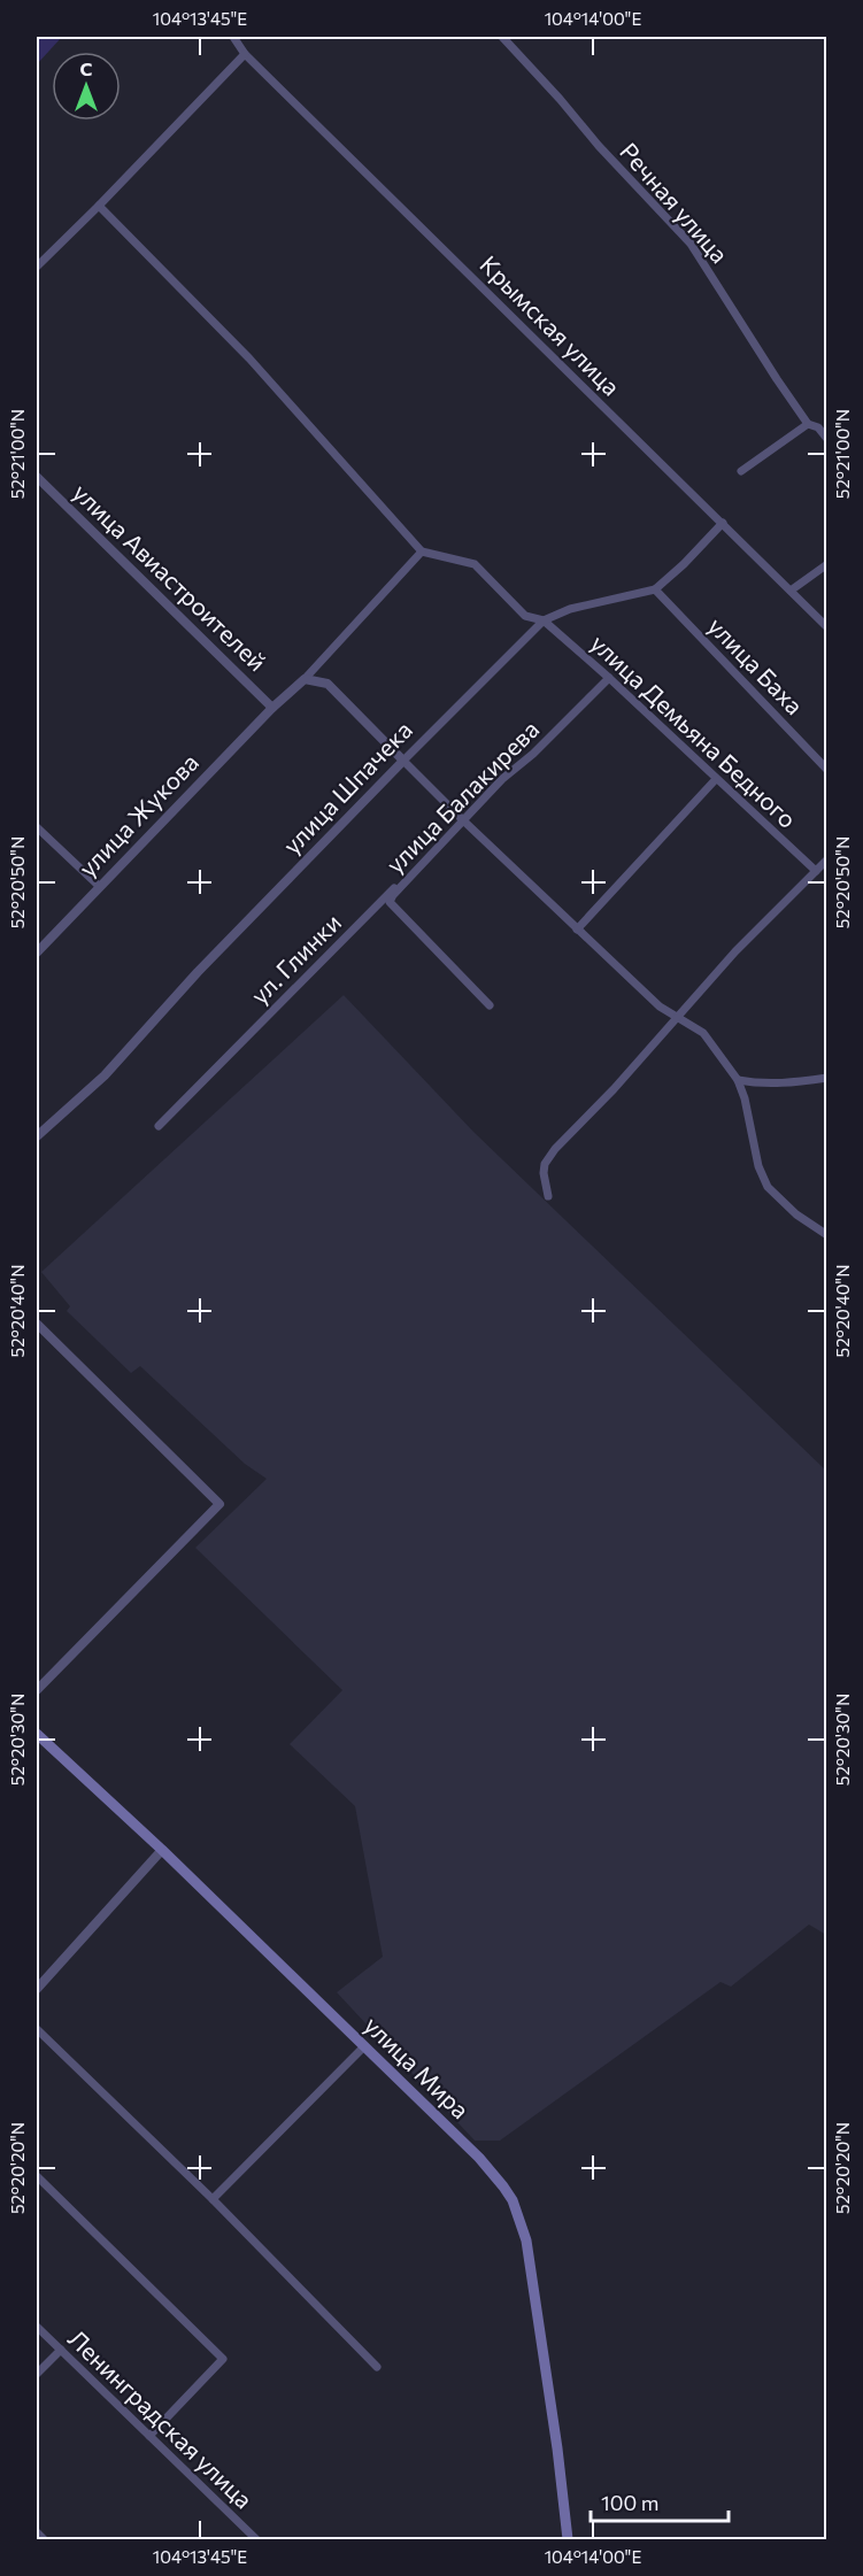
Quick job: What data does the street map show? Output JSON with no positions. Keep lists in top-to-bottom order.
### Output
{
  "streets": {
    "main road": ["улица Мира"],
    "street": [
      "Речная улица",
      "Крымская улица",
      "улица Авиастроителей",
      "улица Баха",
      "улица Демьяна Бедного",
      "улица Шпачека",
      "улица Балакирева",
      "улица Жукова",
      "ул. Глинки",
      "Ленинградская улица"
    ]
  },
  "crossings": [
    ["Крымская улица", "улица Шпачека"],
    ["улица Авиастроителей", "улица Жукова"],
    ["улица Баха", "улица Шпачека"],
    ["улица Демьяна Бедного", "улица Шпачека"],
    ["улица Демьяна Бедного", "улица Балакирева"],
    ["улица Балакирева", "ул. Глинки"]
  ],
  "scale_bar": "100 m",
  "north": "top",
  "coordinates": [
    "104°13'45\"E",
    "104°14'00\"E",
    "52°21'00\"N",
    "52°20'50\"N",
    "52°20'40\"N",
    "52°20'30\"N",
    "52°20'20\"N"
  ]
}
